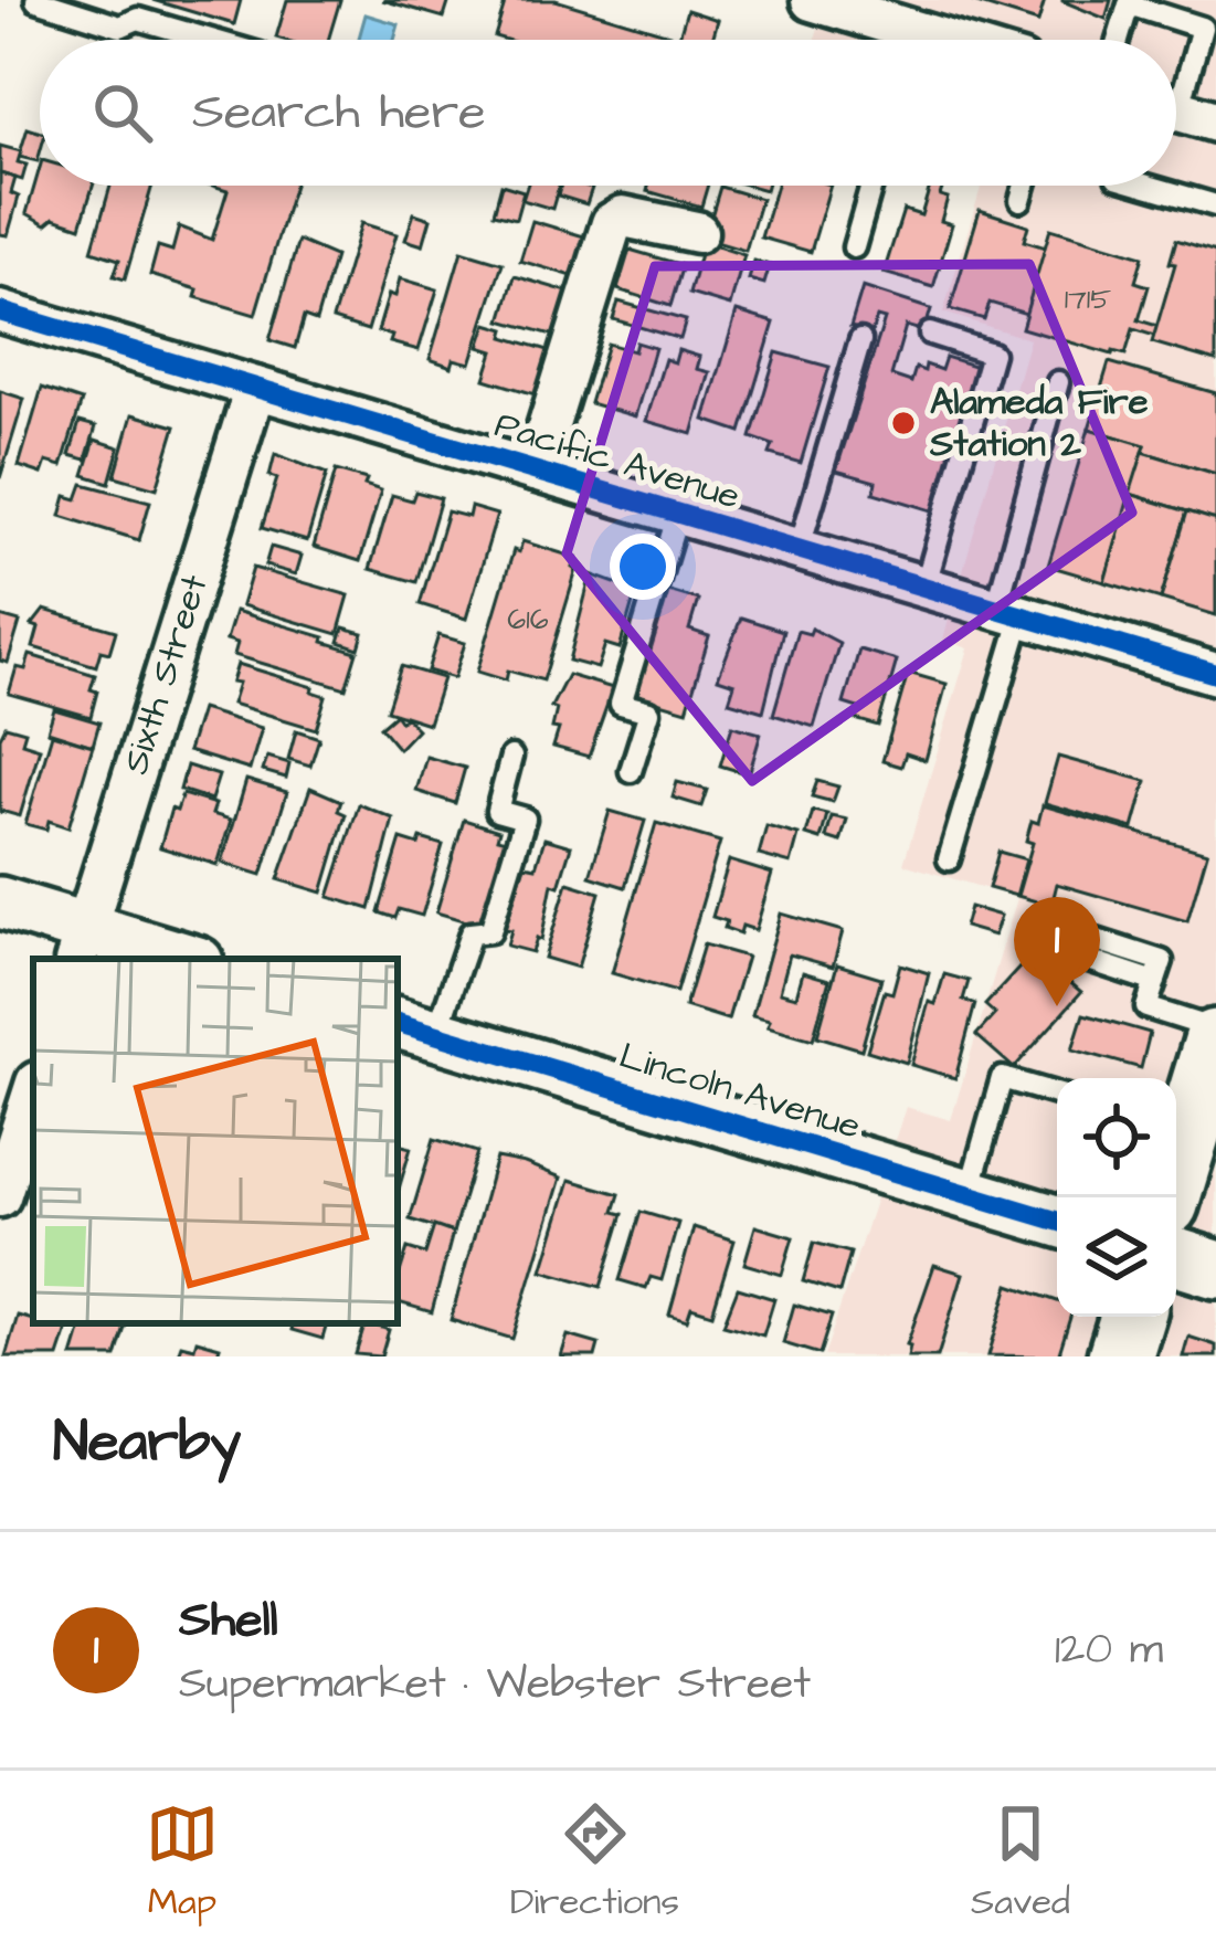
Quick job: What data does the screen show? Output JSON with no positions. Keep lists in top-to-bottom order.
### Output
{
  "streets": {
    "street": ["Pacific Avenue", "Sixth Street", "Lincoln Avenue"]
  },
  "crossings": [
    ["Pacific Avenue", "Sixth Street"]
  ],
  "places": ["Alameda Fire Station 2"],
  "house_numbers": ["1715", "616"],
  "page": {
    "search": "Search here",
    "pins": "1",
    "heading": "Nearby",
    "list": [
      {
        "mark": "1",
        "name": "Shell",
        "note": "Supermarket · Webster Street",
        "value": "120 m"
      }
    ],
    "nav": ["Map", "Directions", "Saved"]
  }
}
